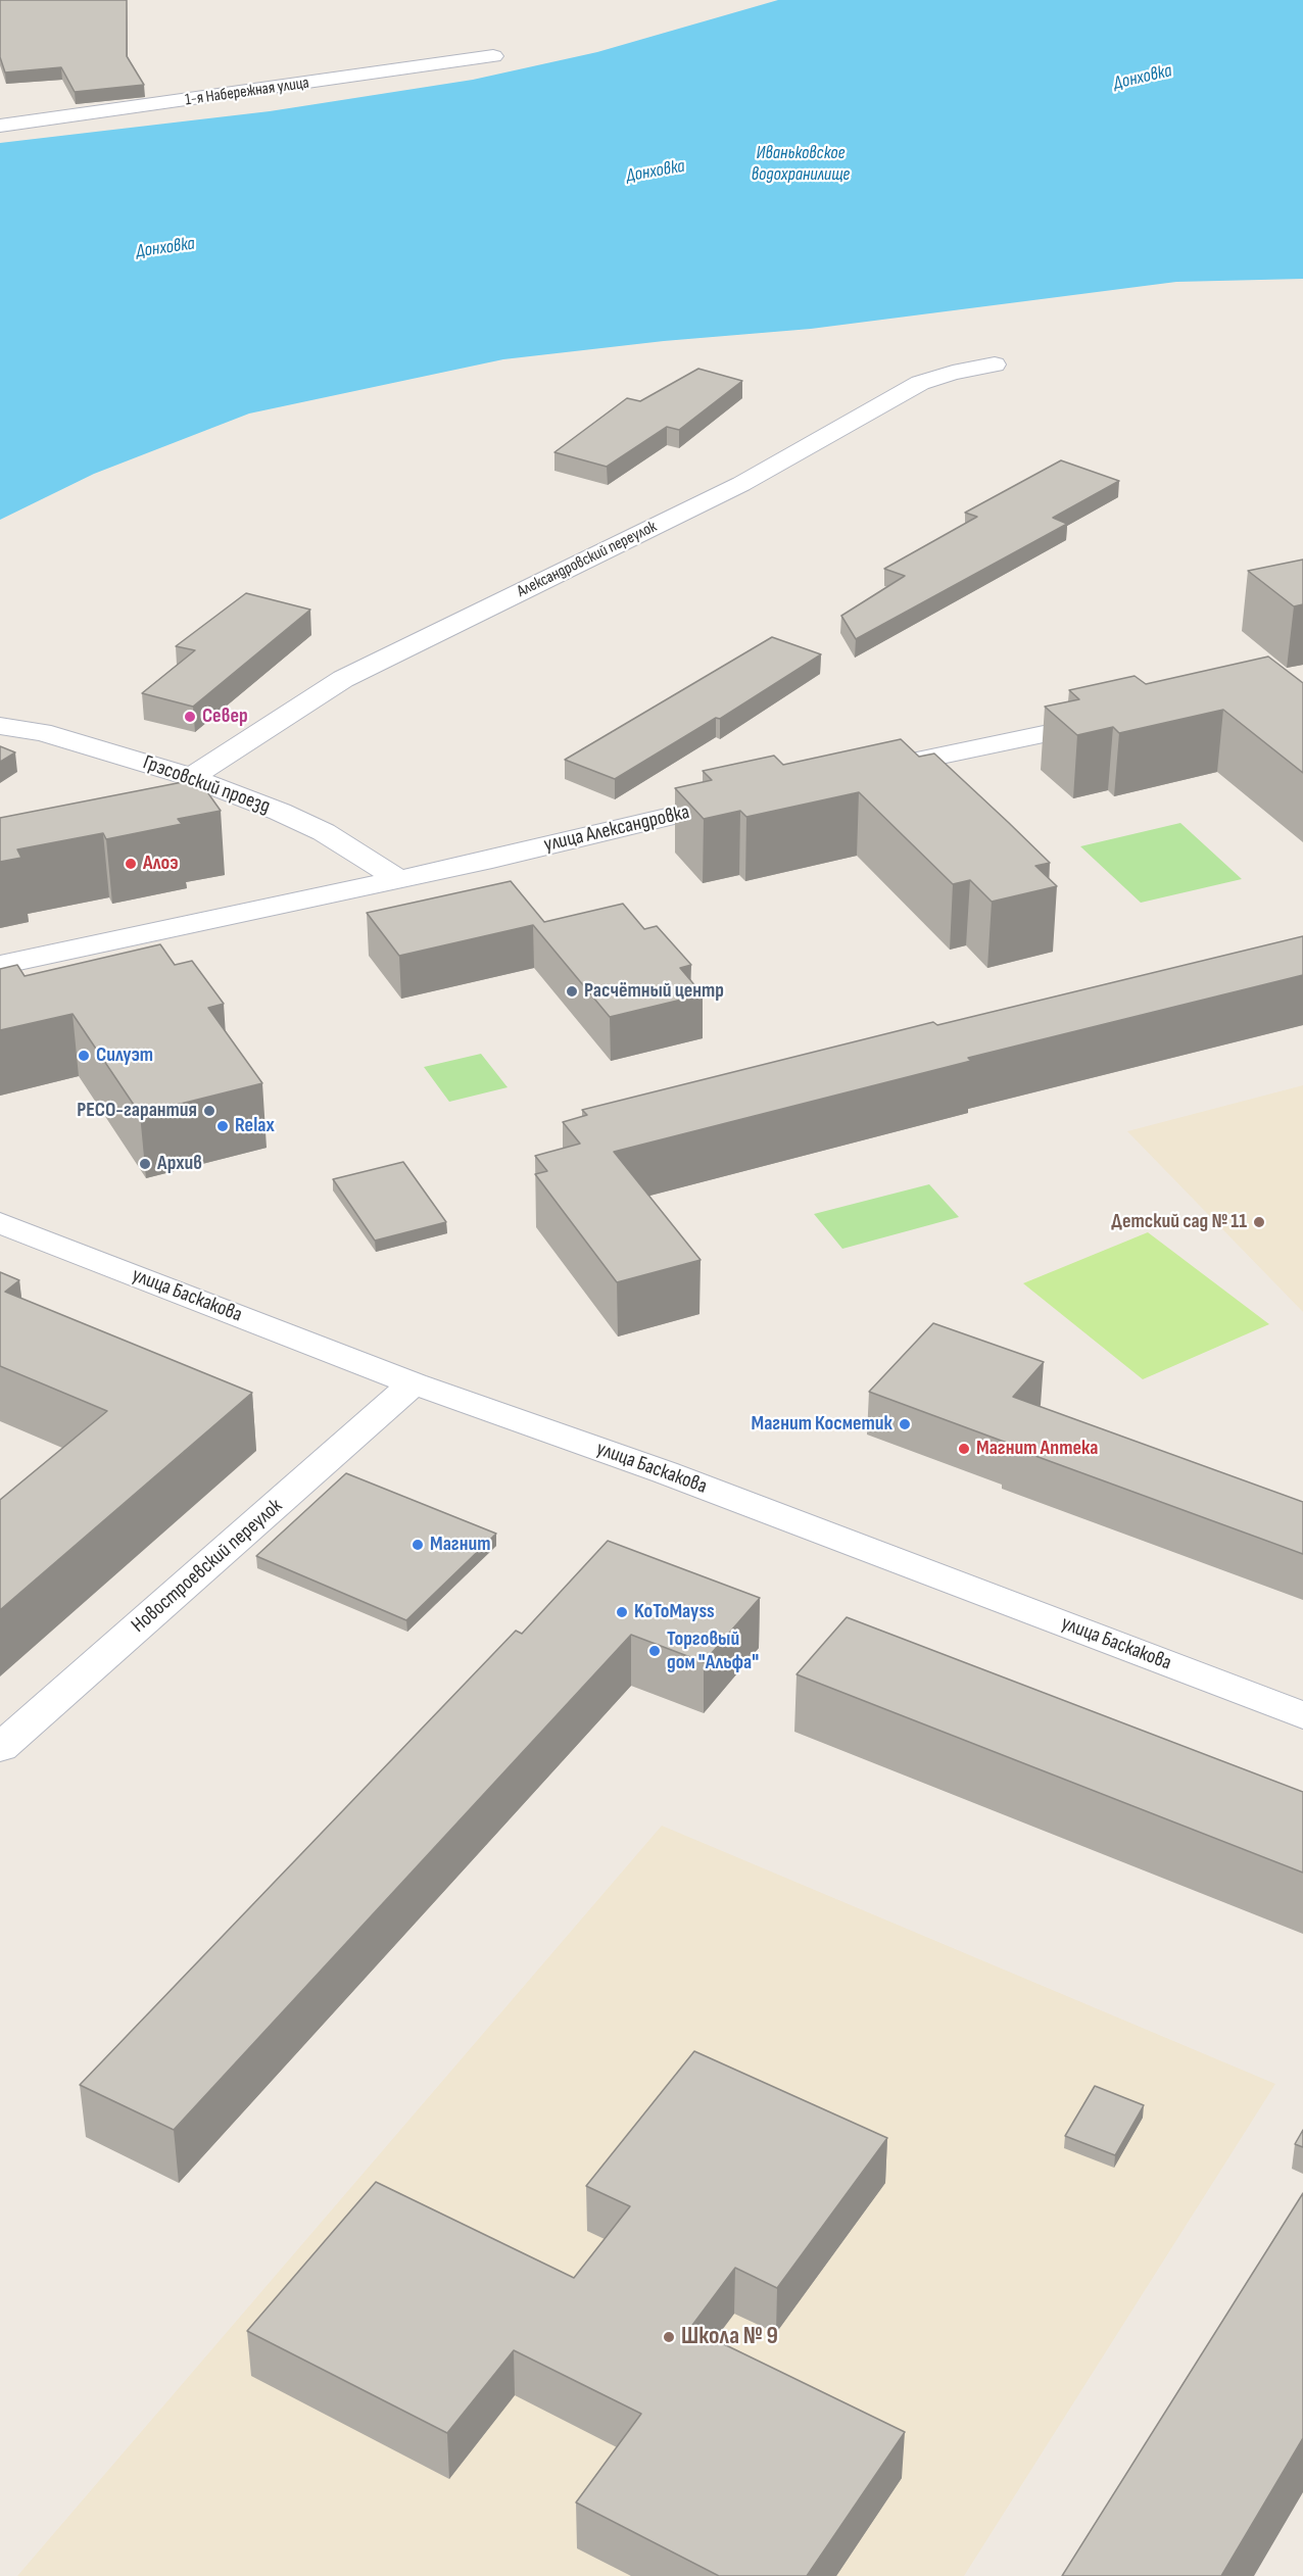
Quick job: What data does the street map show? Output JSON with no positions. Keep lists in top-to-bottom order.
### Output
{
  "streets": {
    "street": [
      "1-я Набережная улица",
      "Александровский переулок",
      "Грэсовский проезд",
      "улица Александровка",
      "улица Баскакова",
      "Новостроевский переулок"
    ]
  },
  "crossings": [
    ["Александровский переулок", "Грэсовский проезд"],
    ["Грэсовский проезд", "улица Александровка"],
    ["улица Баскакова", "Новостроевский переулок"]
  ],
  "water": ["Донховка", "Иваньковское водохранилище"],
  "places": [
    "Север",
    "Алоэ",
    "Расчётный центр",
    "Силуэт",
    "РЕСО-гарантия",
    "Relax",
    "Архив",
    "Детский сад № 11",
    "Магнит Косметик",
    "Магнит Аптека",
    "Магнит",
    "KoToMayss",
    "Торговый дом \"Альфа\"",
    "Школа № 9"
  ]
}
